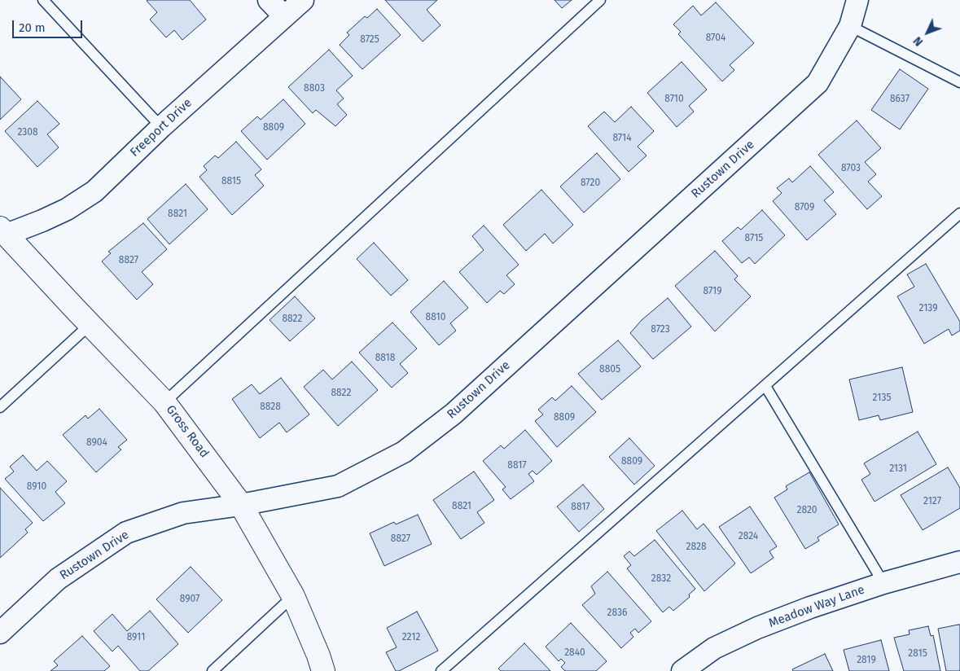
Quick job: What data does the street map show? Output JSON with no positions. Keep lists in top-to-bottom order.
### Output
{
  "streets": {
    "street": [
      "Freeport Drive",
      "Rustown Drive",
      "Gross Road",
      "Meadow Way Lane"
    ]
  },
  "crossings": [
    ["Freeport Drive", "Gross Road"],
    ["Rustown Drive", "Gross Road"]
  ],
  "house_numbers": [
    "8704",
    "8725",
    "8803",
    "8710",
    "8637",
    "8809",
    "2308",
    "8714",
    "8703",
    "8815",
    "8720",
    "8709",
    "8821",
    "8715",
    "8827",
    "8719",
    "2139",
    "8810",
    "8822",
    "8723",
    "8818",
    "8805",
    "8822",
    "2135",
    "8828",
    "8809",
    "8904",
    "8809",
    "8817",
    "2131",
    "8910",
    "2127",
    "8821",
    "8817",
    "2820",
    "2824",
    "8827",
    "2828",
    "2832",
    "8907",
    "2836",
    "8911",
    "2212",
    "2840",
    "2815",
    "2819"
  ],
  "scale_bar": "20 m",
  "north": "bottom left"
}
